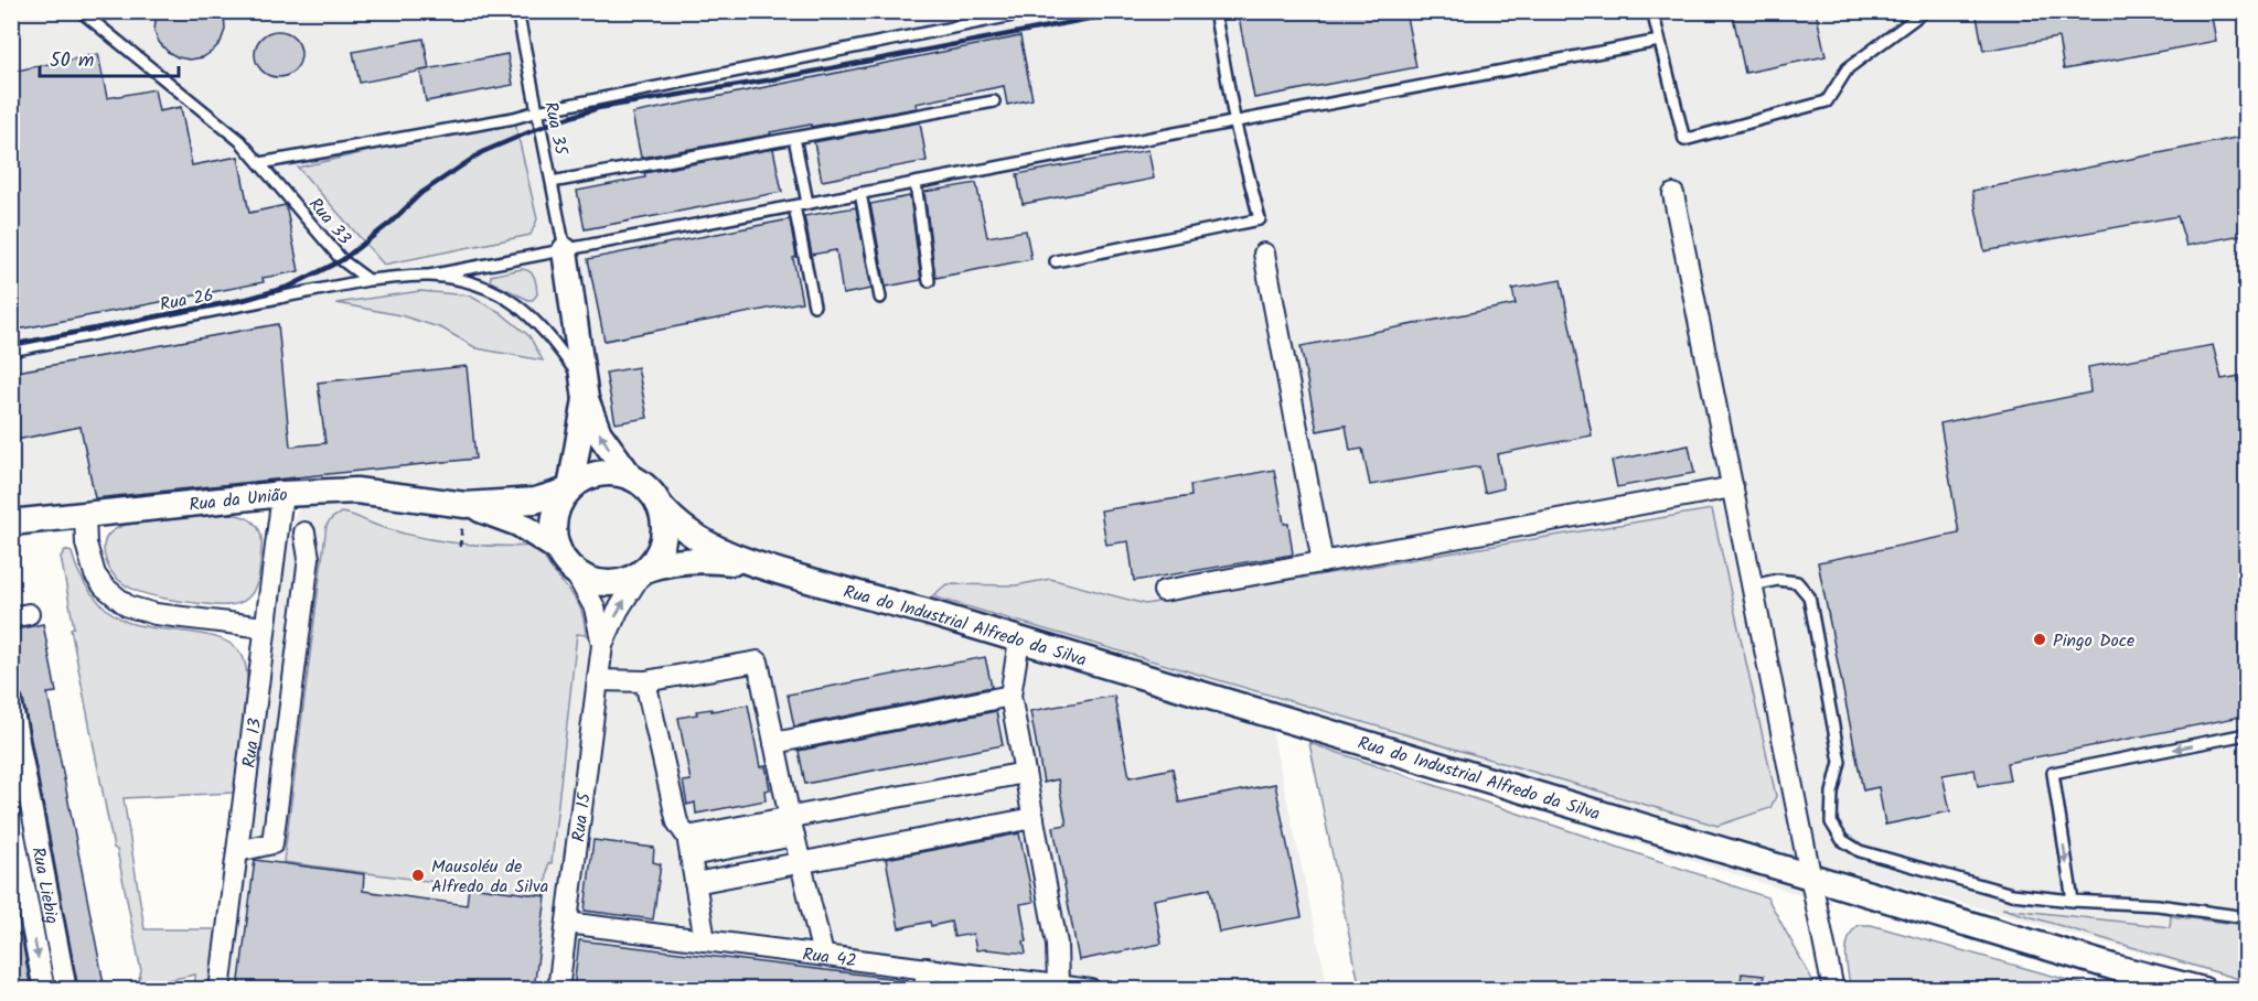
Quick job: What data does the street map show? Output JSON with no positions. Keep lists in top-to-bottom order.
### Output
{
  "streets": {
    "street": [
      "Rua da União",
      "Rua do Industrial Alfredo da Silva",
      "Rua 13",
      "Rua 15",
      "Rua Liebig",
      "Rua 42"
    ],
    "lane": ["Rua 35", "Rua 33", "Rua 26"]
  },
  "crossings": [
    ["Rua 33", "Rua 26"],
    ["Rua da União", "Rua do Industrial Alfredo da Silva"],
    ["Rua da União", "Rua 13"],
    ["Rua da União", "Rua 15"],
    ["Rua do Industrial Alfredo da Silva", "Rua 15"],
    ["Rua 15", "Rua 42"]
  ],
  "places": ["Pingo Doce", "Mausoléu de Alfredo da Silva"],
  "scale_bar": "50 m"
}
